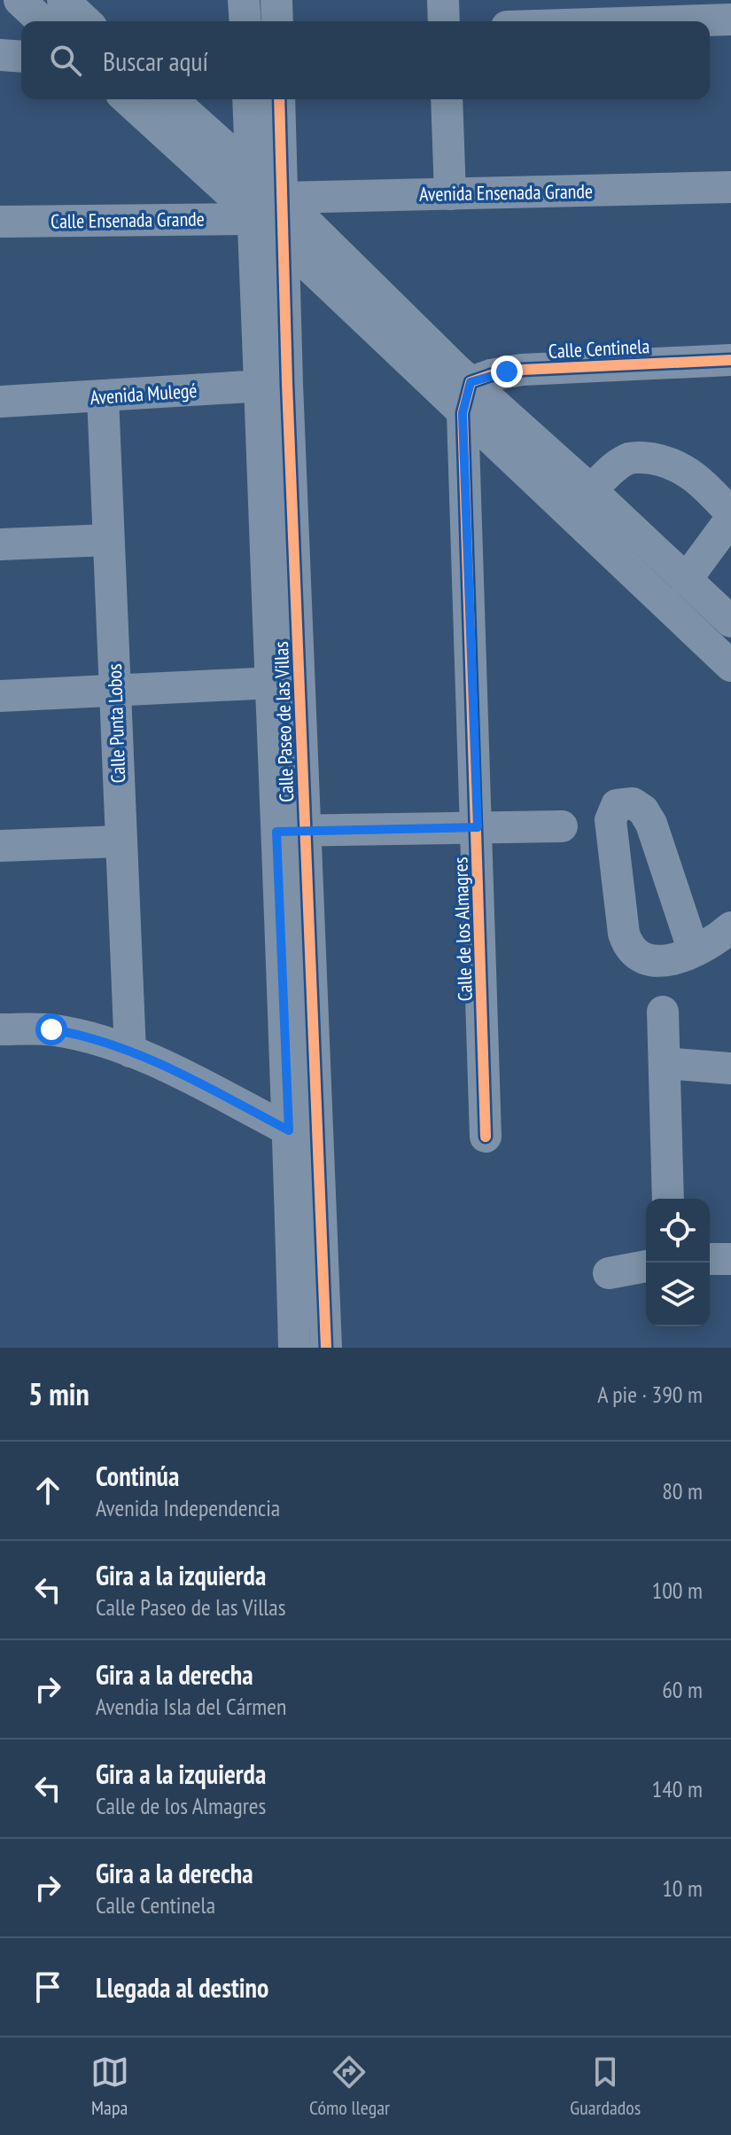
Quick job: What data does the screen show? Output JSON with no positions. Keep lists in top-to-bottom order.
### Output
{
  "streets": {
    "street": [
      "Avenida Ensenada Grande",
      "Calle Ensenada Grande",
      "Calle Centinela",
      "Avenida Mulegé",
      "Calle Paseo de las Villas",
      "Calle Punta Lobos",
      "Calle de los Almagres"
    ]
  },
  "crossings": [
    ["Avenida Ensenada Grande", "Calle Paseo de las Villas"],
    ["Calle Ensenada Grande", "Calle Paseo de las Villas"],
    ["Calle Centinela", "Calle de los Almagres"],
    ["Avenida Mulegé", "Calle Paseo de las Villas"],
    ["Avenida Mulegé", "Calle Punta Lobos"]
  ],
  "page": {
    "search": "Buscar aquí",
    "heading": ["5 min", "A pie · 390 m"],
    "list": [
      ["Continúa", "Avenida Independencia", "80 m"],
      ["Gira a la izquierda", "Calle Paseo de las Villas", "100 m"],
      ["Gira a la derecha", "Avendia Isla del Cármen", "60 m"],
      ["Gira a la izquierda", "Calle de los Almagres", "140 m"],
      ["Gira a la derecha", "Calle Centinela", "10 m"],
      "Llegada al destino"
    ],
    "nav": ["Mapa", "Cómo llegar", "Guardados"]
  }
}
